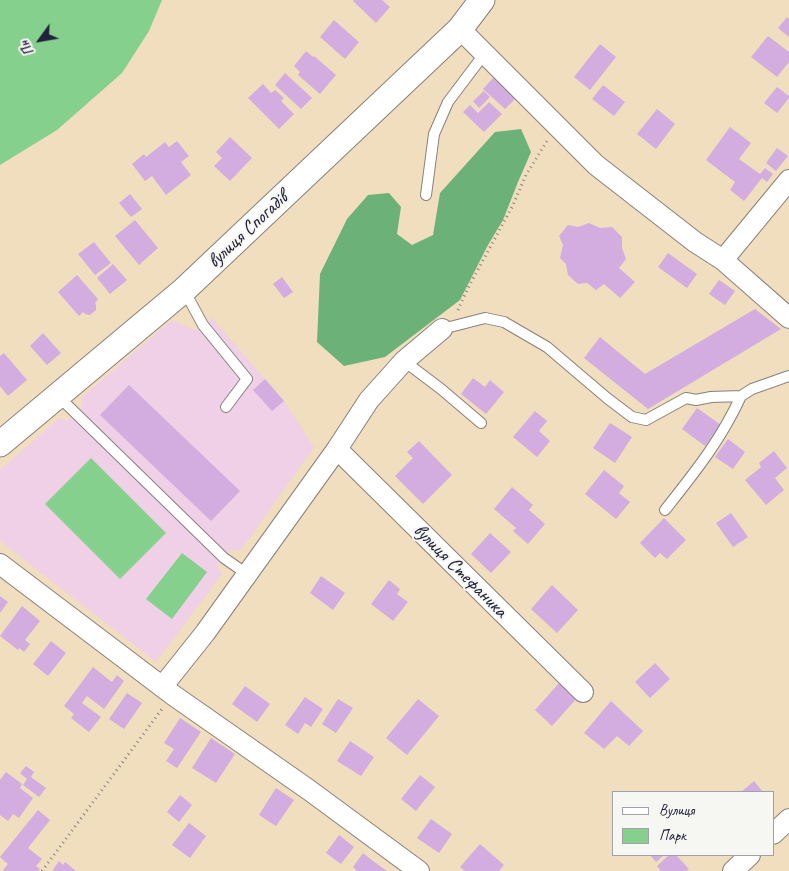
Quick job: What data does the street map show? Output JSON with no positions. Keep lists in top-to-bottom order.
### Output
{
  "streets": {
    "street": ["вулиця Спогадів", "вулиця Стефаника"]
  },
  "legend": ["Вулиця", "Парк"],
  "north": "bottom left"
}
